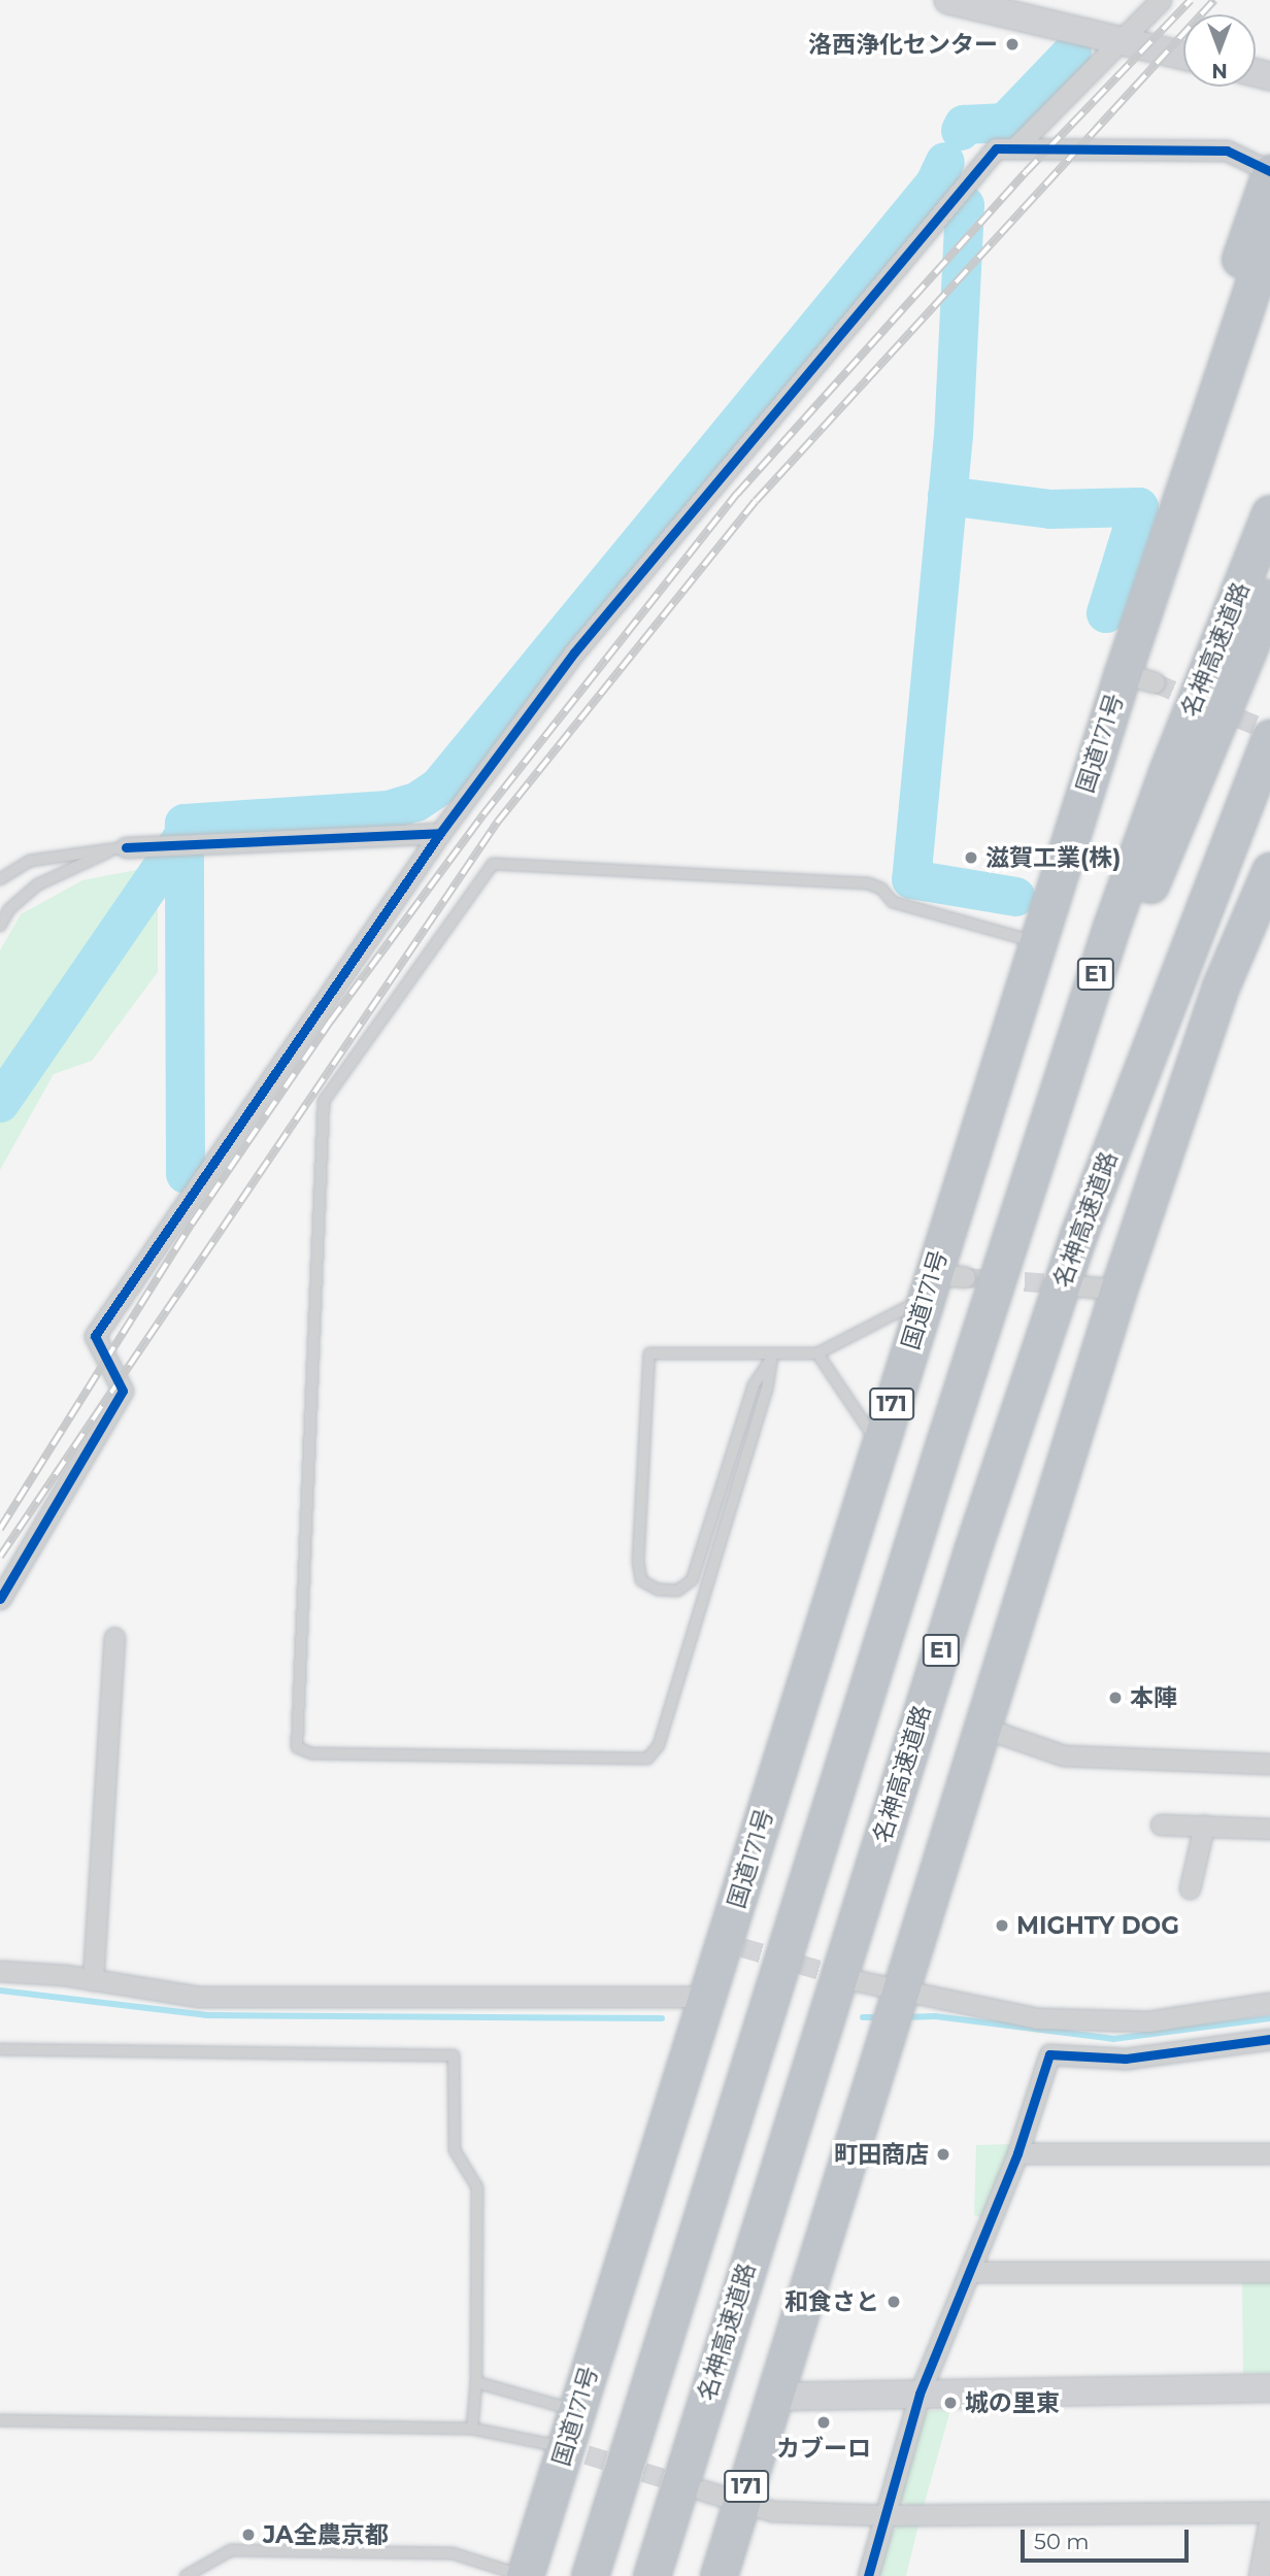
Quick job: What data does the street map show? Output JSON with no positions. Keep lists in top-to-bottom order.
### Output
{
  "streets": {
    "highway": [
      "名神高速道路",
      "国道171号",
      "E1",
      "171"
    ]
  },
  "places": [
    "洛西浄化センター",
    "滋賀工業(株)",
    "本陣",
    "MIGHTY DOG",
    "町田商店",
    "和食さと",
    "城の里東",
    "カブーロ",
    "JA全農京都"
  ],
  "scale_bar": "50 m",
  "north": "bottom"
}
